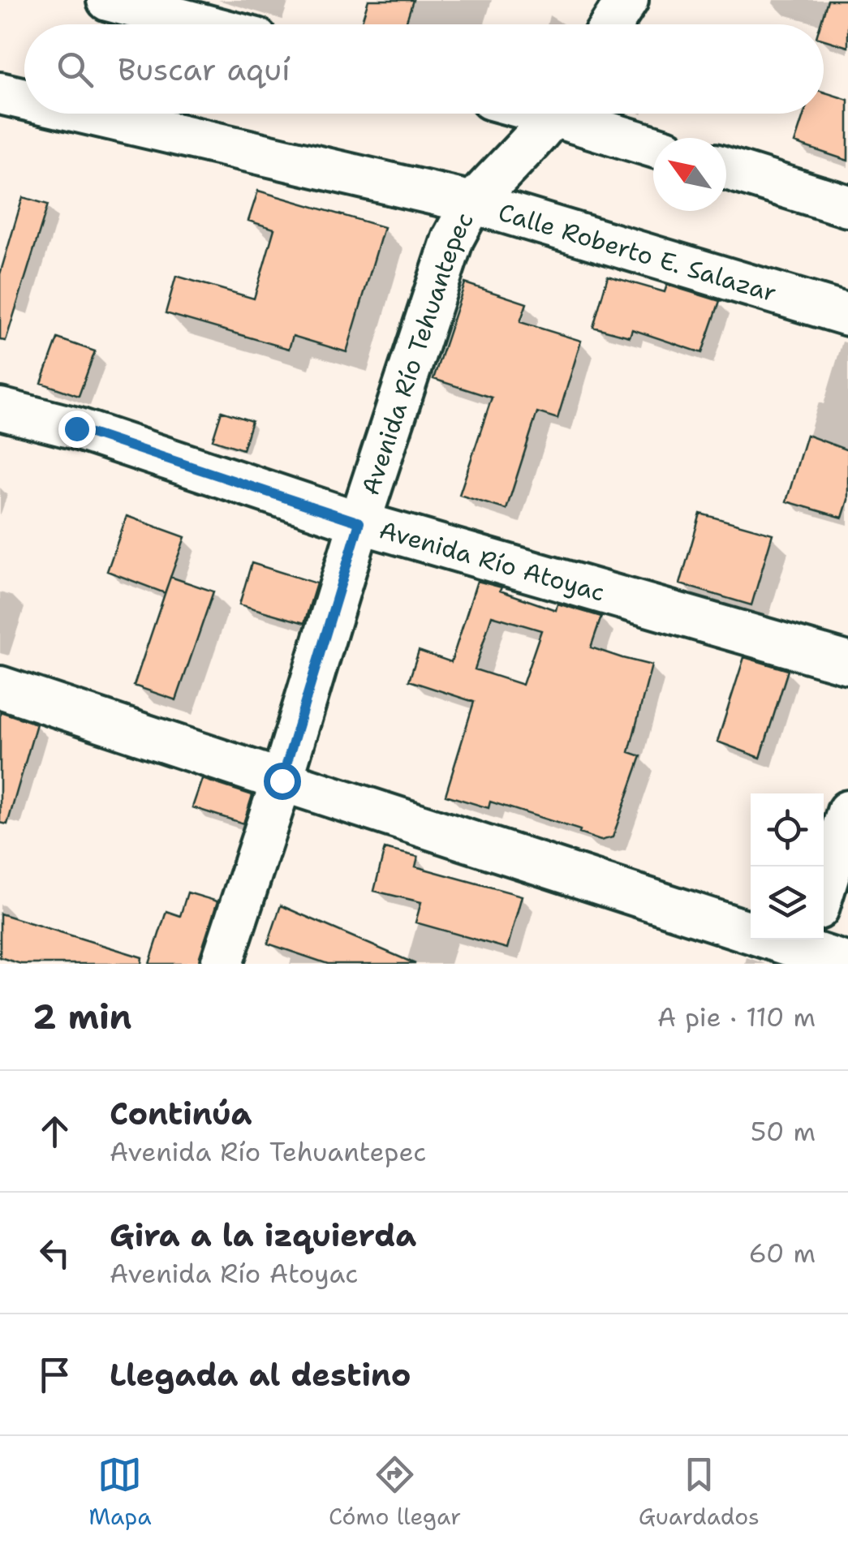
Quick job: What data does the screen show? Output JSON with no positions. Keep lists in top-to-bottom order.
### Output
{
  "streets": {
    "street": ["Calle Roberto E. Salazar", "Avenida Río Tehuantepec", "Avenida Río Atoyac"]
  },
  "crossings": [
    ["Calle Roberto E. Salazar", "Avenida Río Tehuantepec"],
    ["Avenida Río Tehuantepec", "Avenida Río Atoyac"]
  ],
  "north": "top left",
  "page": {
    "search": "Buscar aquí",
    "heading": ["2 min", "A pie · 110 m"],
    "list": [
      ["Continúa", "Avenida Río Tehuantepec", "50 m"],
      ["Gira a la izquierda", "Avenida Río Atoyac", "60 m"],
      "Llegada al destino"
    ],
    "nav": ["Mapa", "Cómo llegar", "Guardados"]
  }
}
